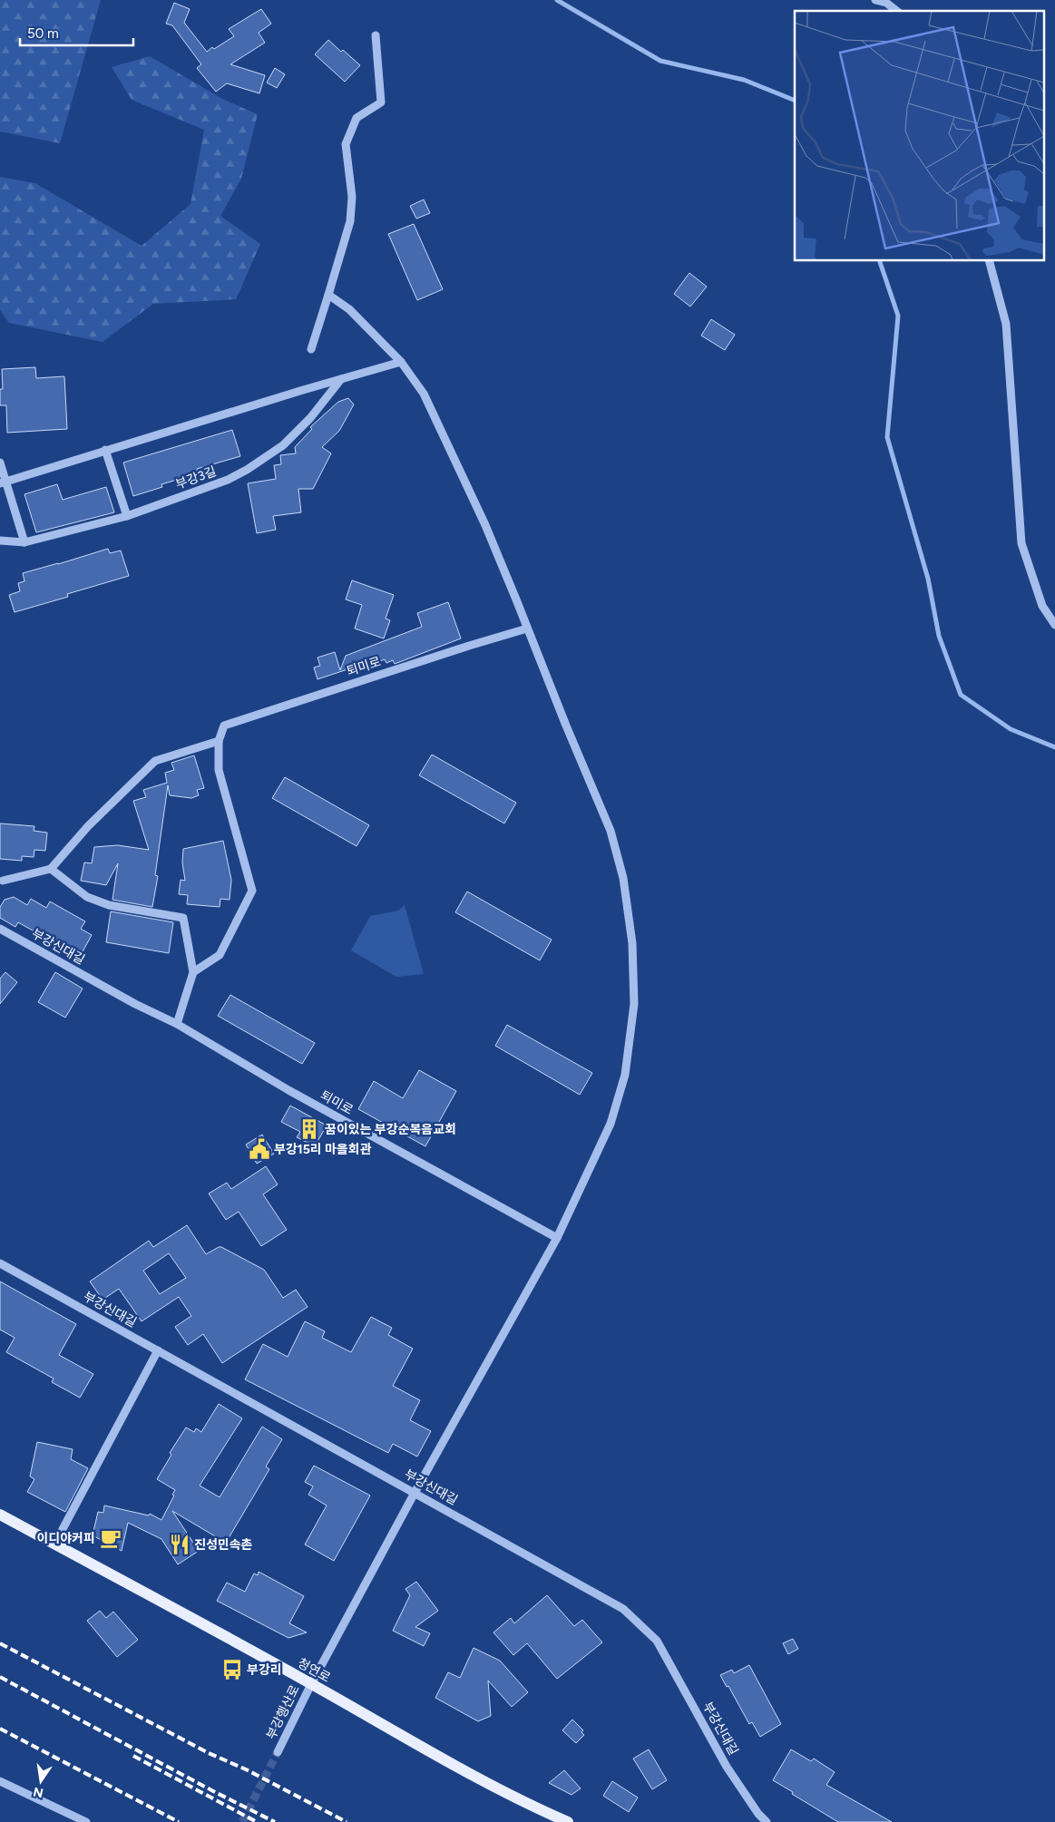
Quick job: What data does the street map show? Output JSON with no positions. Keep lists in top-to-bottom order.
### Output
{
  "streets": {
    "main road": ["청연로"],
    "street": [
      "부강3길",
      "퇴미로",
      "부강신대길",
      "부강행산로"
    ]
  },
  "crossings": [
    ["퇴미로", "부강신대길"],
    ["퇴미로", "부강행산로"],
    ["부강신대길", "부강행산로"],
    ["청연로", "부강행산로"]
  ],
  "places": {
    "building": ["꿈이있는 부강순복음교회"],
    "public building": ["부강15리 마을회관"],
    "cafe": ["이디야커피"],
    "restaurant": ["진성민속촌"],
    "bus stop": ["부강리"]
  },
  "scale_bar": "50 m",
  "north": "bottom"
}
